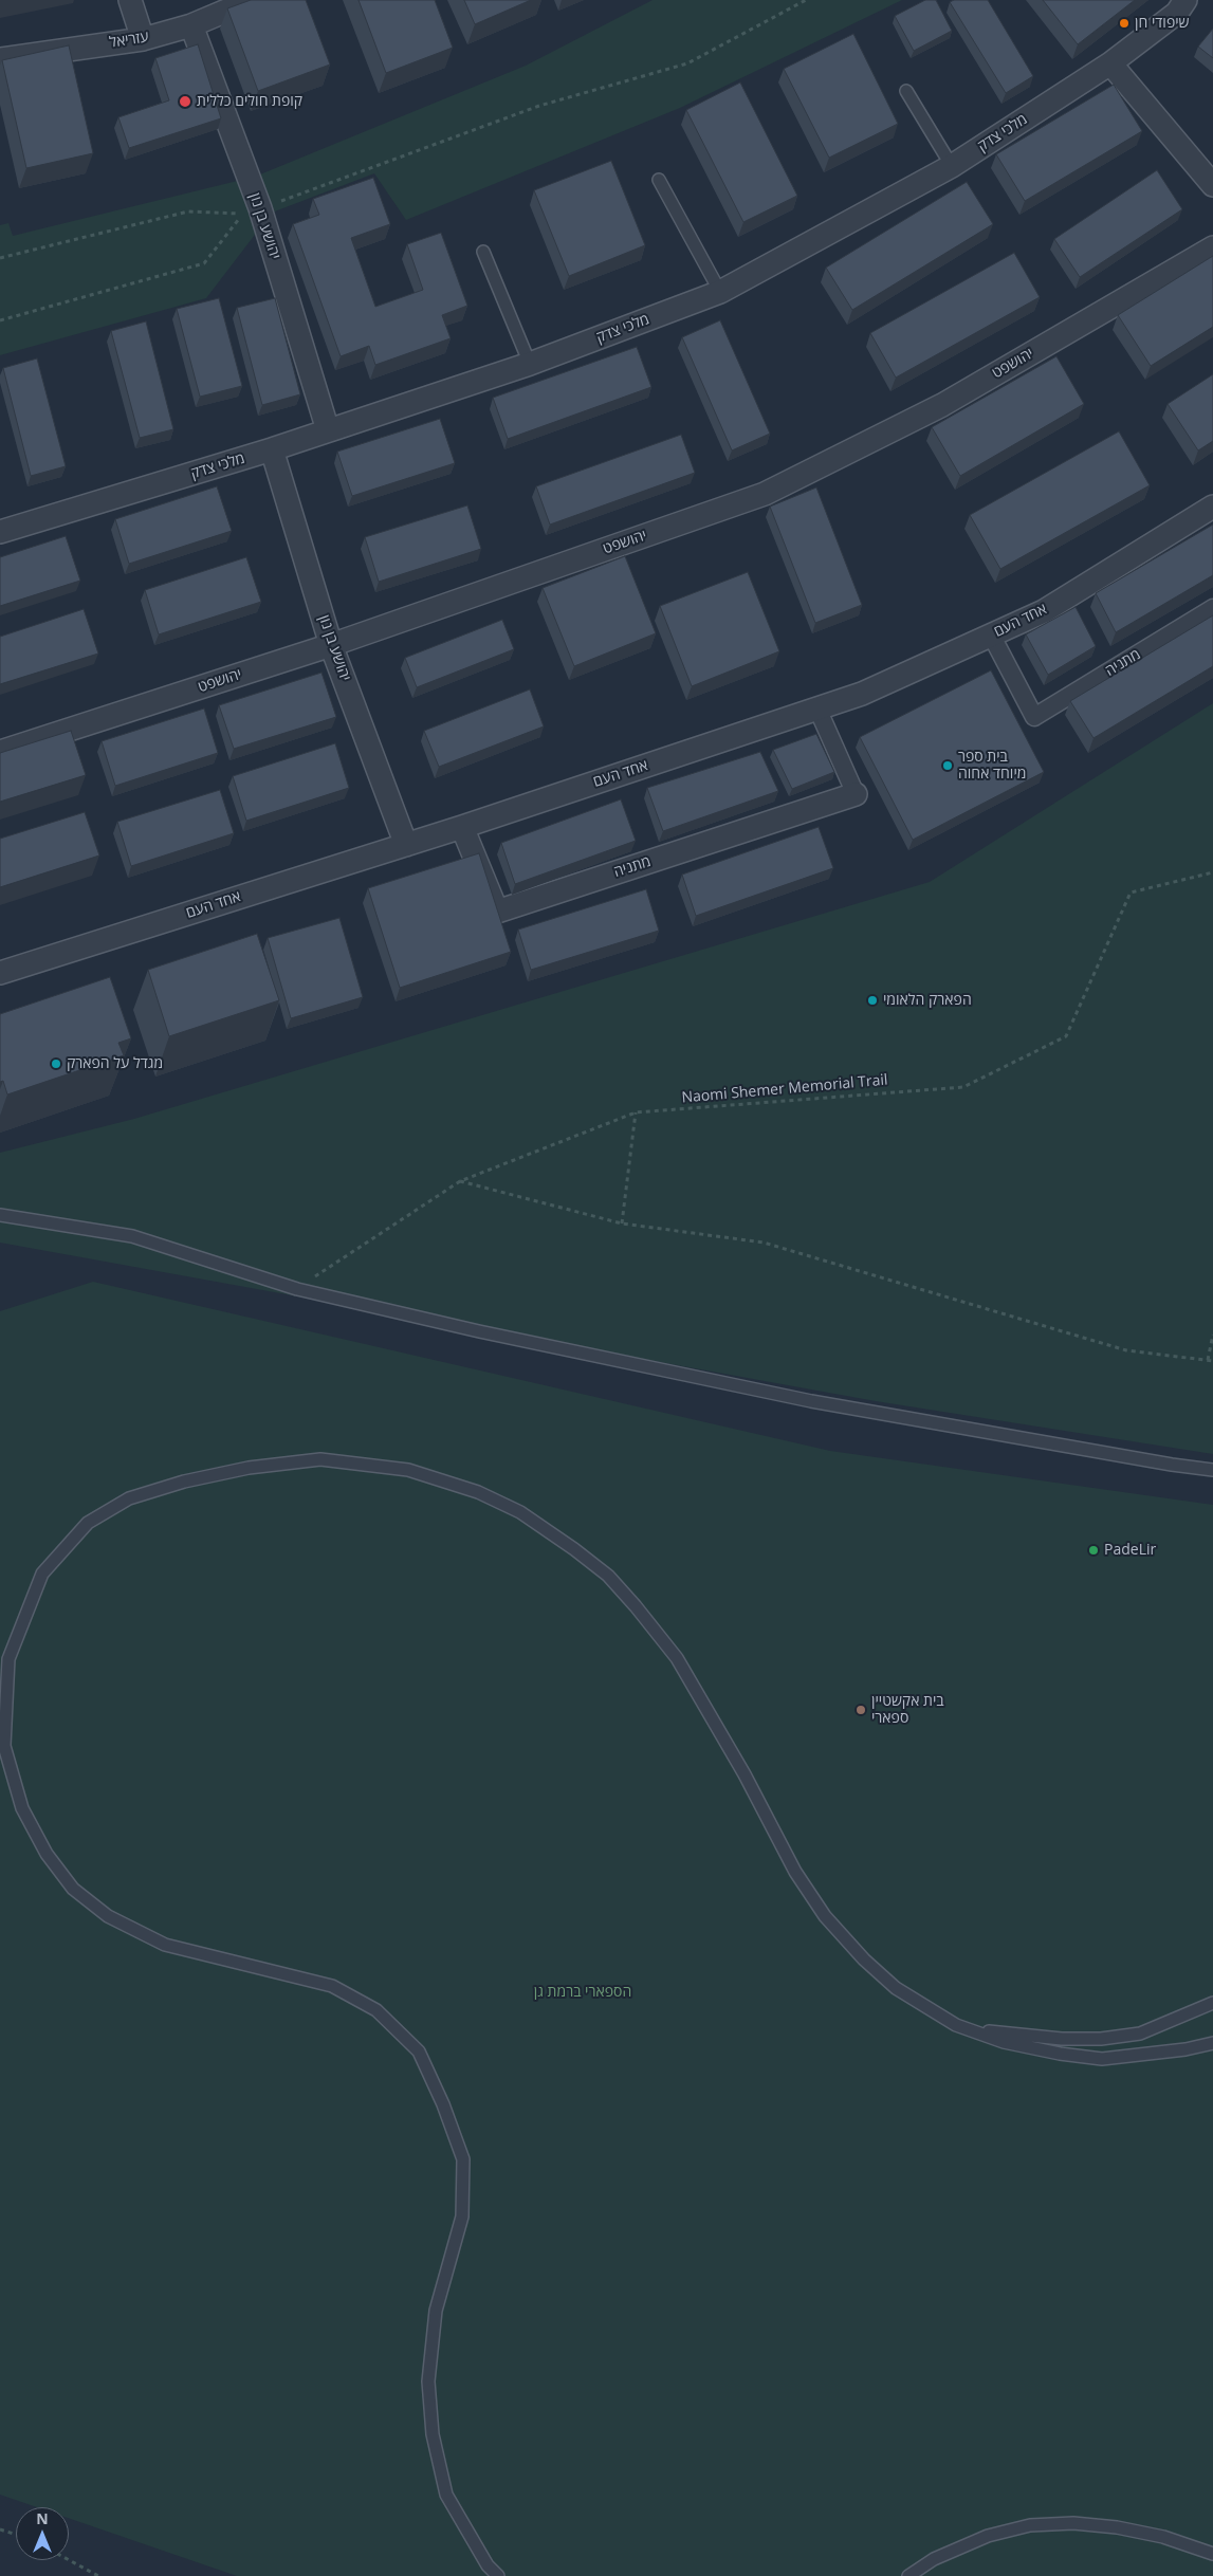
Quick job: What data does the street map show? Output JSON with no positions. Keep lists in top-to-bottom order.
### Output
{
  "streets": {
    "street": [
      "עזריאל",
      "מלכי צדק",
      "יהושע בן נון",
      "יהושפט",
      "אחד העם",
      "מתניה"
    ],
    "path": ["Naomi Shemer Memorial Trail"]
  },
  "crossings": [
    ["עזריאל", "יהושע בן נון"],
    ["מלכי צדק", "יהושע בן נון"],
    ["יהושע בן נון", "יהושפט"],
    ["יהושע בן נון", "אחד העם"],
    ["אחד העם", "מתניה"]
  ],
  "parks": ["הספארי ברמת גן"],
  "places": [
    "שיפודי חן",
    "קופת חולים כללית",
    "בית ספר מיוחד אחוה",
    "הפארק הלאומי",
    "מגדל על הפארק",
    "PadeLir",
    "בית אקשטיין ספארי"
  ],
  "north": "top"
}
